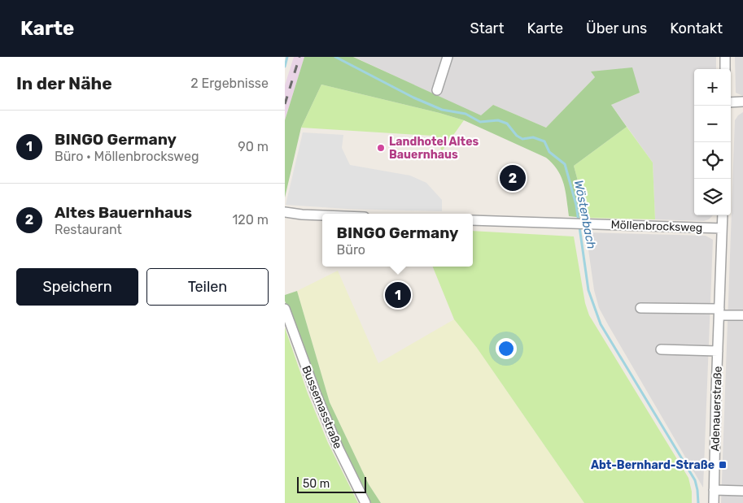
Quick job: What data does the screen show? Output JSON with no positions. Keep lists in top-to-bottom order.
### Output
{
  "streets": {
    "street": ["Möllenbrocksweg", "Bussemasstraße", "Adenauerstraße"]
  },
  "crossings": [
    ["Möllenbrocksweg", "Adenauerstraße"]
  ],
  "water": ["Wöstenbach"],
  "places": {
    "other": ["Landhotel Altes Bauernhaus"],
    "transit": ["Abt-Bernhard-Straße"]
  },
  "scale_bar": "50 m",
  "page": {
    "header": "Karte",
    "nav": [
      "Start",
      "Karte",
      "Über uns",
      "Kontakt"
    ],
    "heading": ["In der Nähe", "2 Ergebnisse"],
    "map_buttons": ["+", "−"],
    "list": [
      {
        "mark": "1",
        "name": "BINGO Germany",
        "note": "Büro · Möllenbrocksweg",
        "value": "90 m"
      },
      {
        "mark": "2",
        "name": "Altes Bauernhaus",
        "note": "Restaurant",
        "value": "120 m"
      }
    ],
    "pins": ["2", "1"],
    "popup": ["BINGO Germany", "Büro"],
    "buttons": ["Speichern", "Teilen"],
    "scale": "50 m"
  }
}
